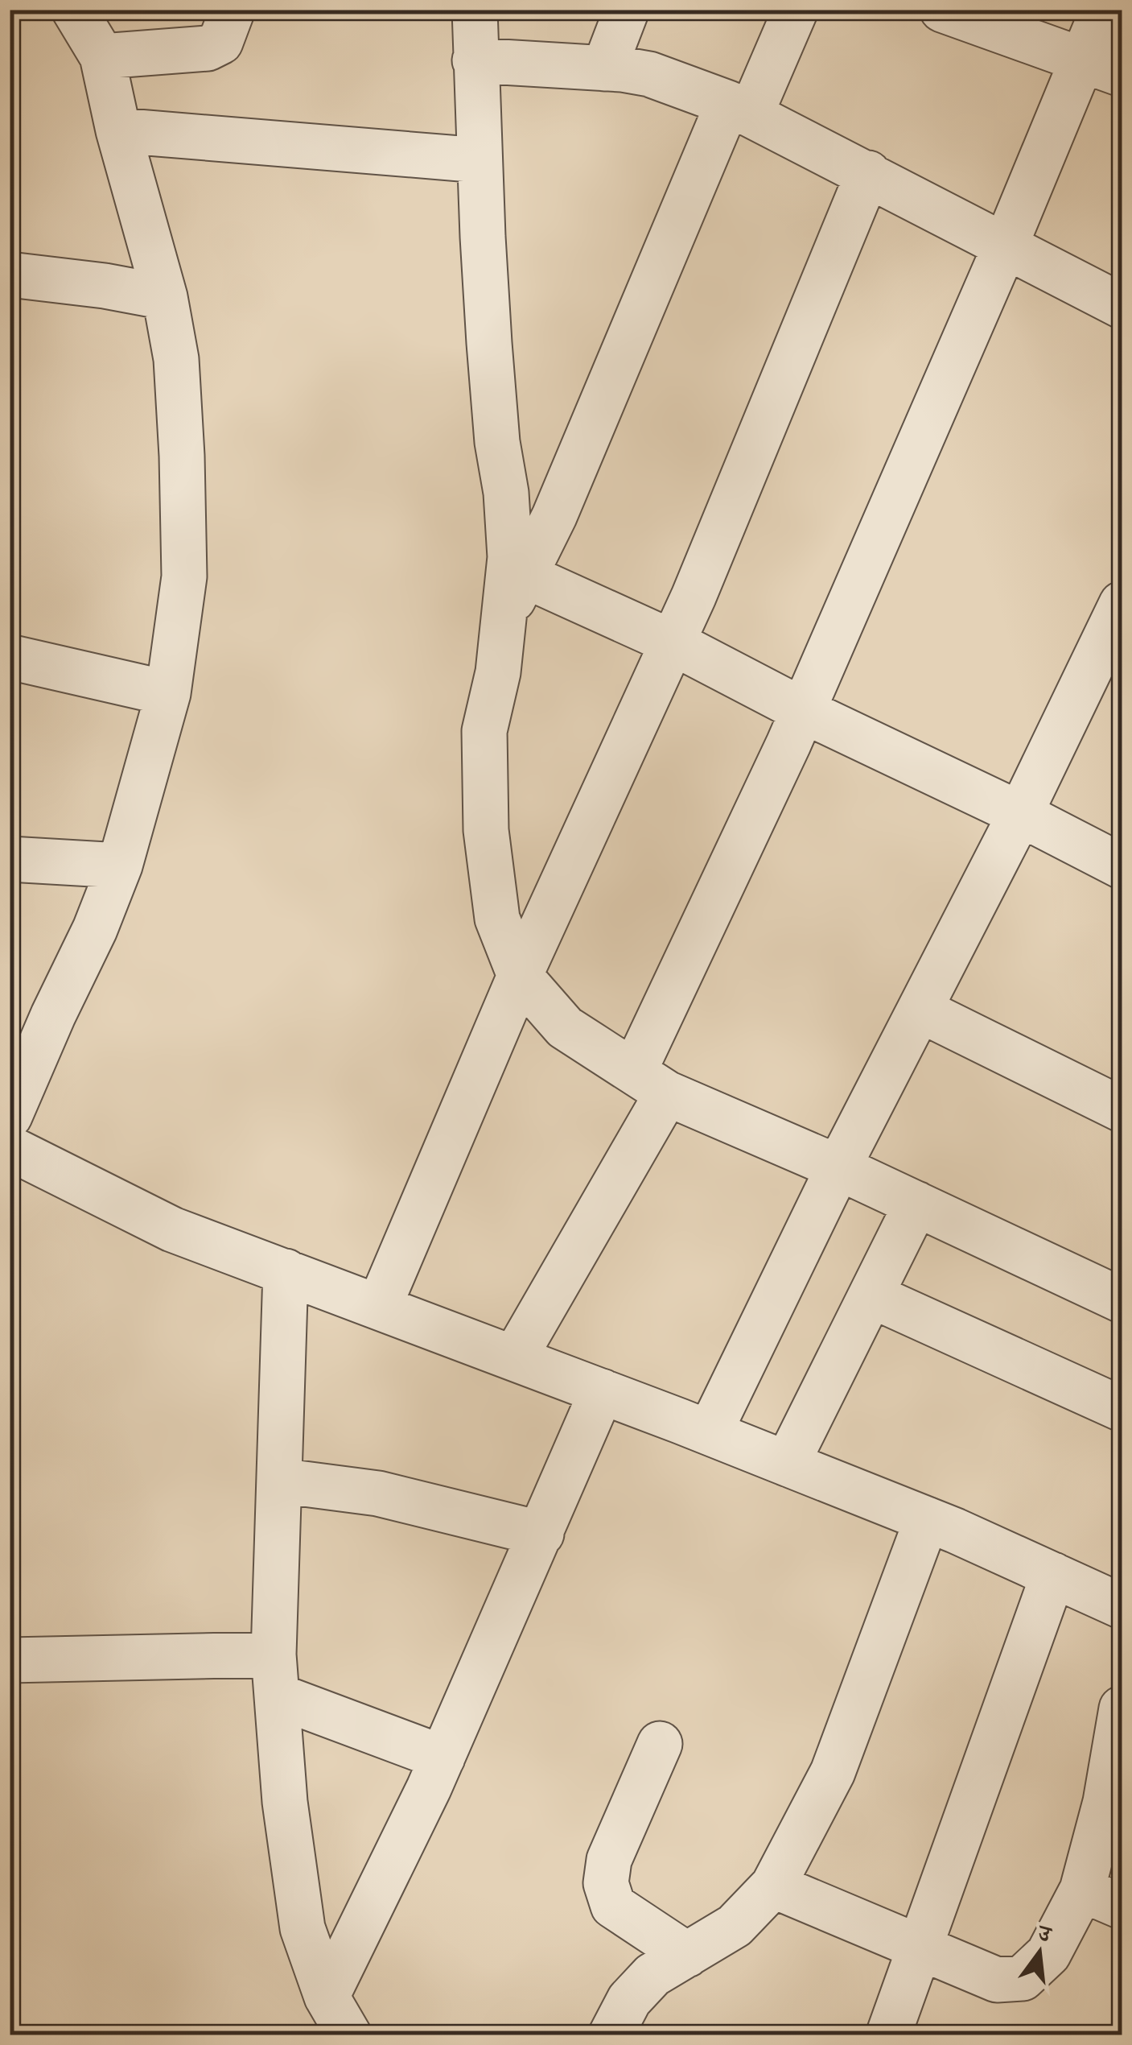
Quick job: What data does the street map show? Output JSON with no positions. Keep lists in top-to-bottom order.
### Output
{
  "north": "top"
}
